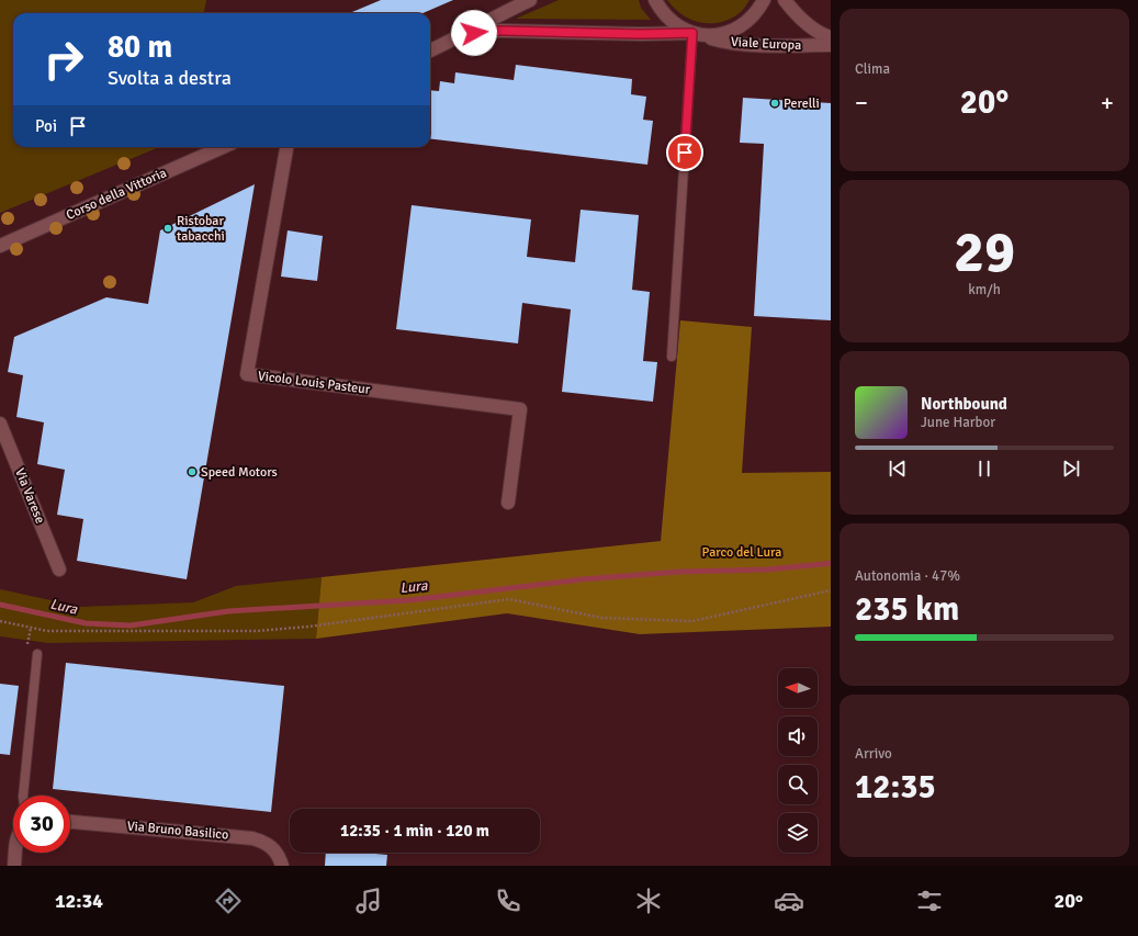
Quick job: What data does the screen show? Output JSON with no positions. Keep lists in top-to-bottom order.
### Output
{
  "streets": {
    "street": [
      "Viale Europa",
      "Corso della Vittoria",
      "Vicolo Louis Pasteur",
      "Via Varese",
      "Via Bruno Basilico"
    ]
  },
  "water": ["Lura"],
  "parks": ["Parco del Lura"],
  "places": ["Perelli", "Ristobar tabacchi", "Speed Motors"],
  "north": "left",
  "page": {
    "tile": [
      "Clima",
      ["29", "km/h"],
      ["Autonomia · 47%", "235 km"],
      ["Arrivo", "12:35"]
    ],
    "turn": ["80 m", "Svolta a destra"],
    "heat": ["−", "20°", "+"],
    "then": "Poi",
    "song": ["Northbound", "June Harbor"],
    "limit": "30",
    "trip": "12:35 · 1 min · 120 m",
    "tabs": ["12:34", "20°"]
  }
}
